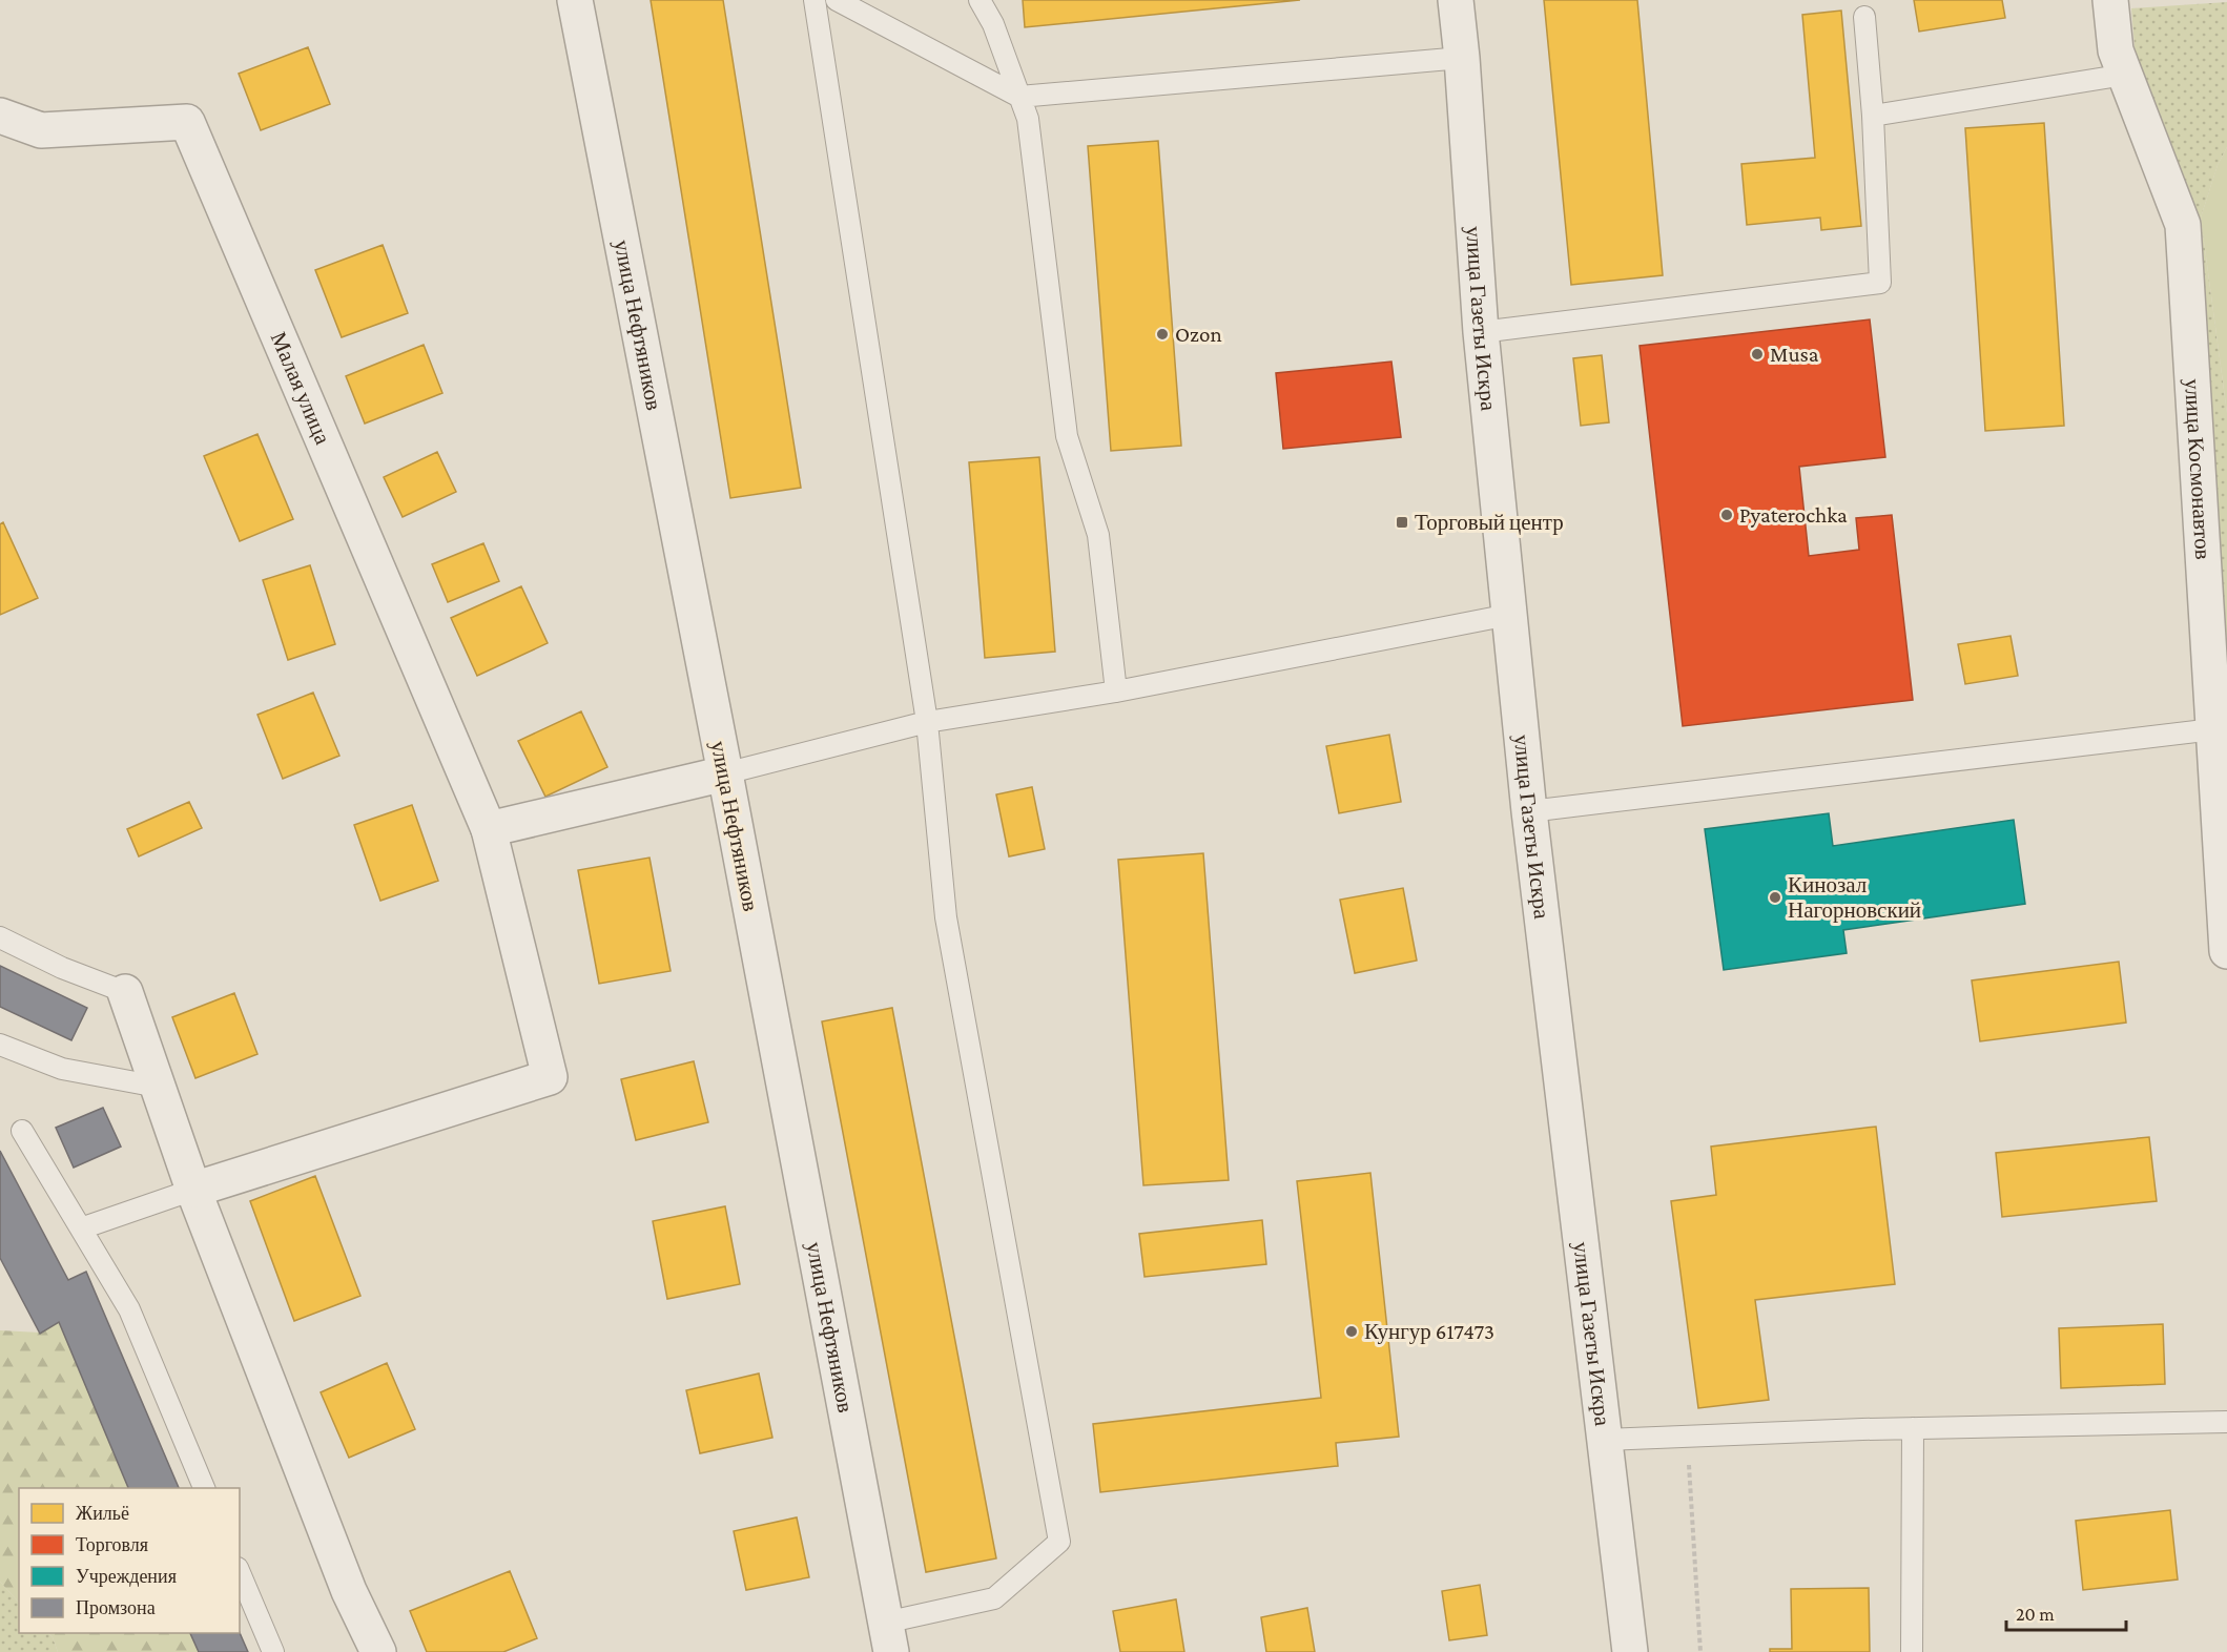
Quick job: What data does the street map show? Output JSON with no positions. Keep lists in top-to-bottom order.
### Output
{
  "streets": {
    "street": [
      "улица Газеты Искра",
      "улица Нефтяников",
      "Малая улица",
      "улица Космонавтов"
    ]
  },
  "places": {
    "other": [
      "Ozon",
      "Musa",
      "Pyaterochka",
      "Кинозал Нагорновский",
      "Кунгур 617473"
    ],
    "transit": ["Торговый центр"]
  },
  "legend": [
    "Жильё",
    "Торговля",
    "Учреждения",
    "Промзона"
  ],
  "scale_bar": "20 m"
}
